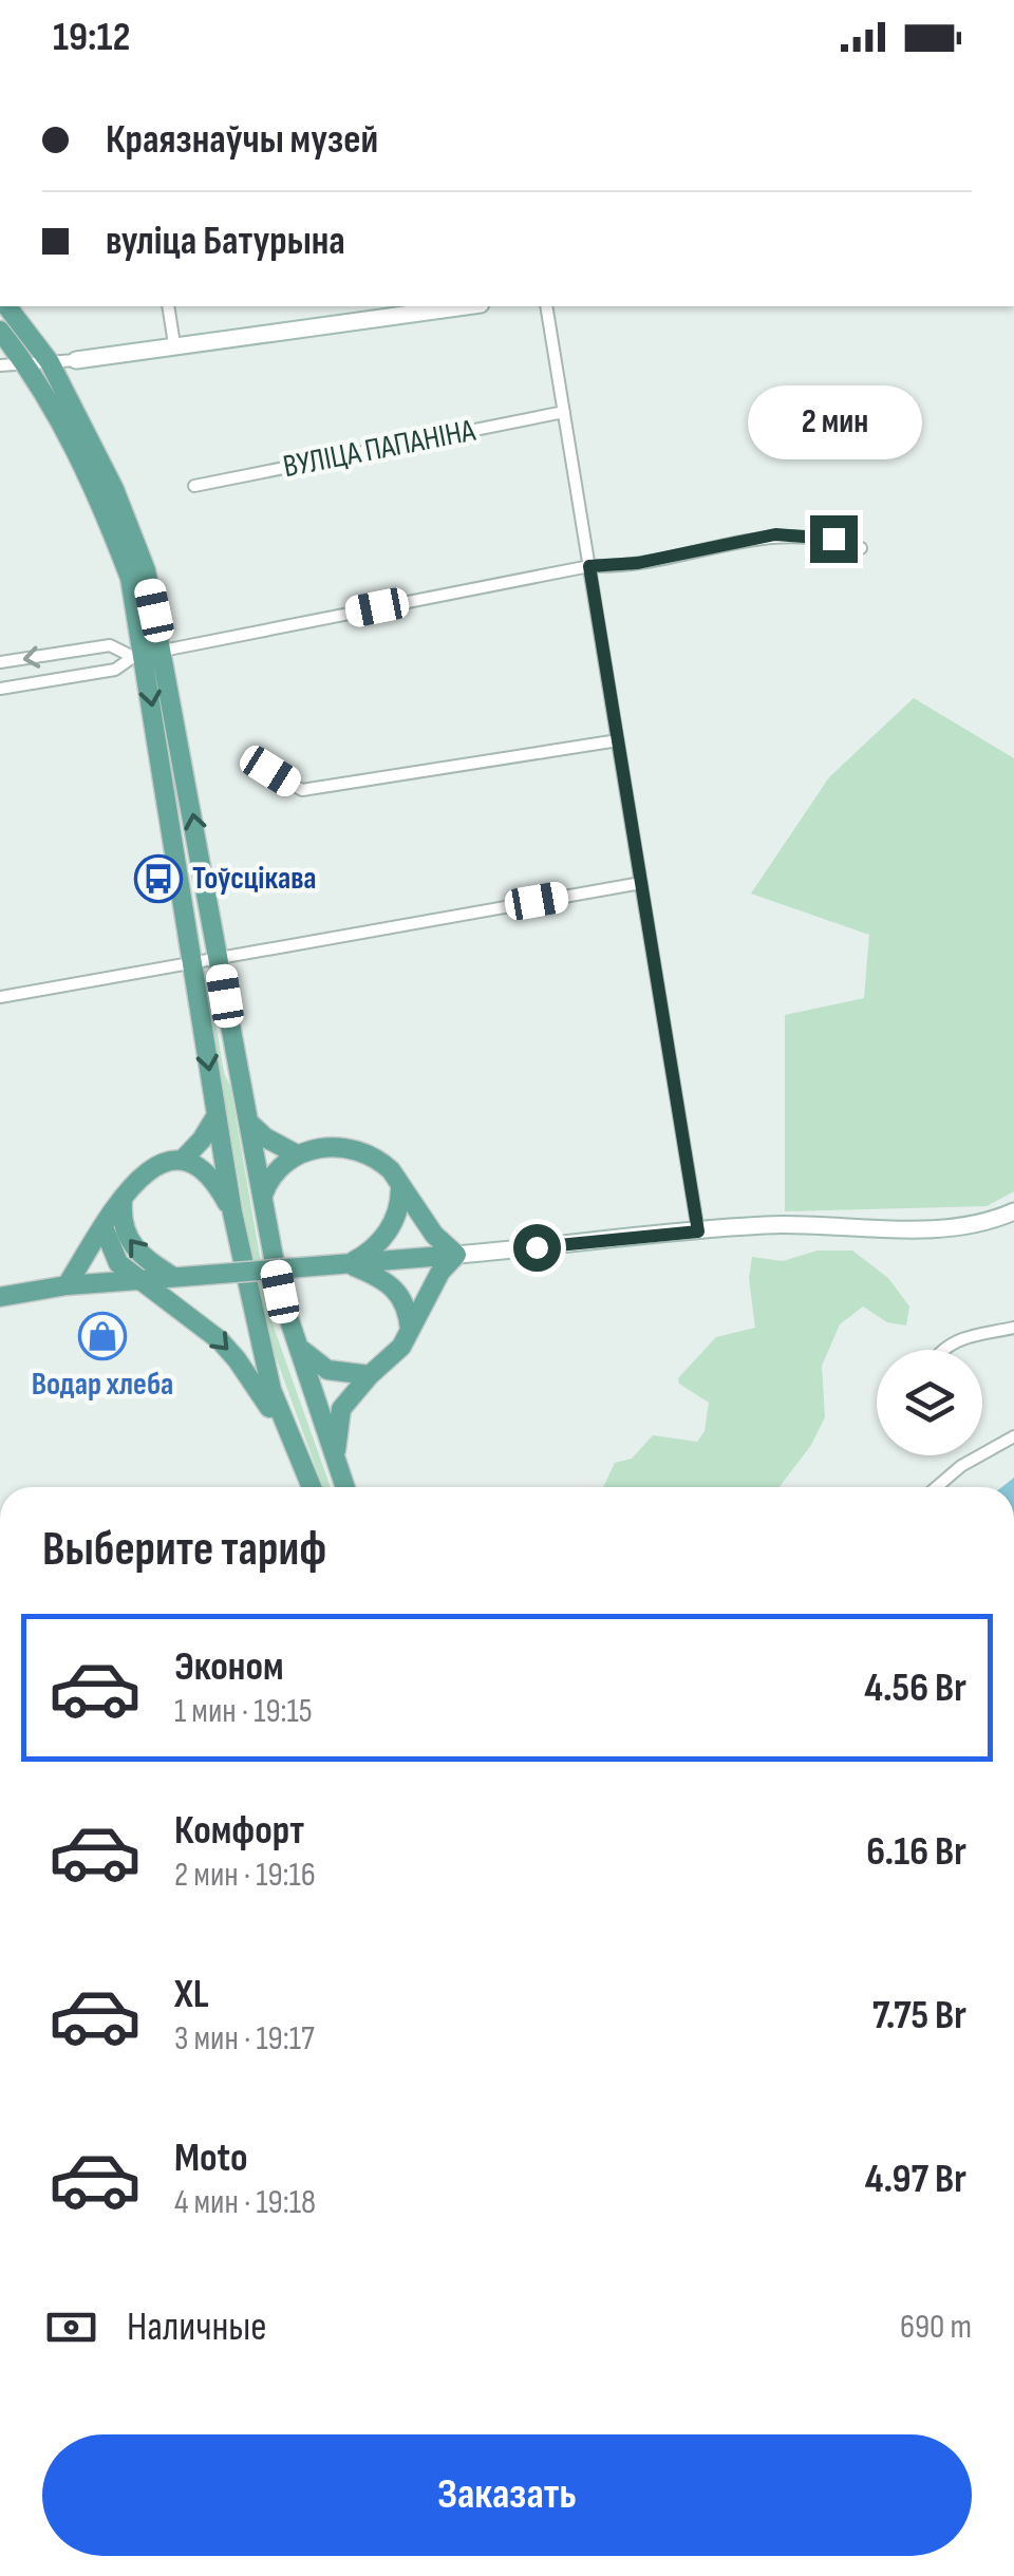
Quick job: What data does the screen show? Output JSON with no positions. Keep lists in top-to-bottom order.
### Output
{
  "streets": {
    "street": ["ВУЛІЦА ПАПАНІНА"]
  },
  "places": {
    "bus stop": ["Тоўсцікава"],
    "shop": ["Водар хлеба"]
  },
  "page": {
    "status": "19:12",
    "banner": ["Краязнаўчы музей", "вуліца Батурына"],
    "bubble": "2 мин",
    "heading": "Выберите тариф",
    "list": [
      {
        "name": "Эконом",
        "note": "1 мин · 19:15",
        "value": "4.56 Br"
      },
      {
        "name": "Комфорт",
        "note": "2 мин · 19:16",
        "value": "6.16 Br"
      },
      {
        "name": "XL",
        "note": "3 мин · 19:17",
        "value": "7.75 Br"
      },
      {
        "name": "Moto",
        "note": "4 мин · 19:18",
        "value": "4.97 Br"
      }
    ],
    "pay": ["Наличные", "690 m"],
    "buttons": "Заказать"
  }
}
